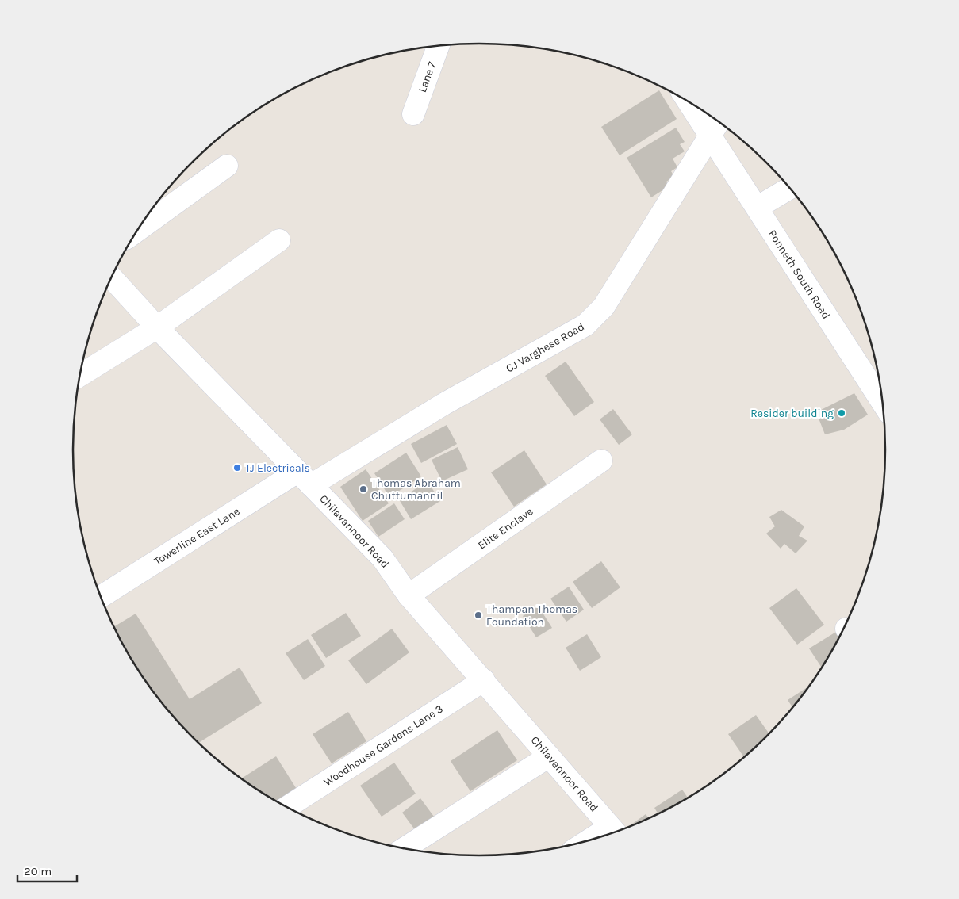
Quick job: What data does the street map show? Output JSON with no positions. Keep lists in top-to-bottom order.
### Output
{
  "streets": {
    "street": [
      "Lane 7",
      "Ponneth South Road",
      "CJ Varghese Road",
      "Elite Enclave",
      "Chilavannoor Road",
      "Towerline East Lane",
      "Woodhouse Gardens Lane 3"
    ]
  },
  "crossings": [
    ["Ponneth South Road", "CJ Varghese Road"],
    ["CJ Varghese Road", "Chilavannoor Road"],
    ["CJ Varghese Road", "Towerline East Lane"],
    ["Elite Enclave", "Chilavannoor Road"],
    ["Chilavannoor Road", "Towerline East Lane"],
    ["Chilavannoor Road", "Woodhouse Gardens Lane 3"]
  ],
  "places": [
    "Resider building",
    "TJ Electricals",
    "Thomas Abraham Chuttumannil",
    "Thampan Thomas Foundation"
  ],
  "scale_bar": "20 m"
}
